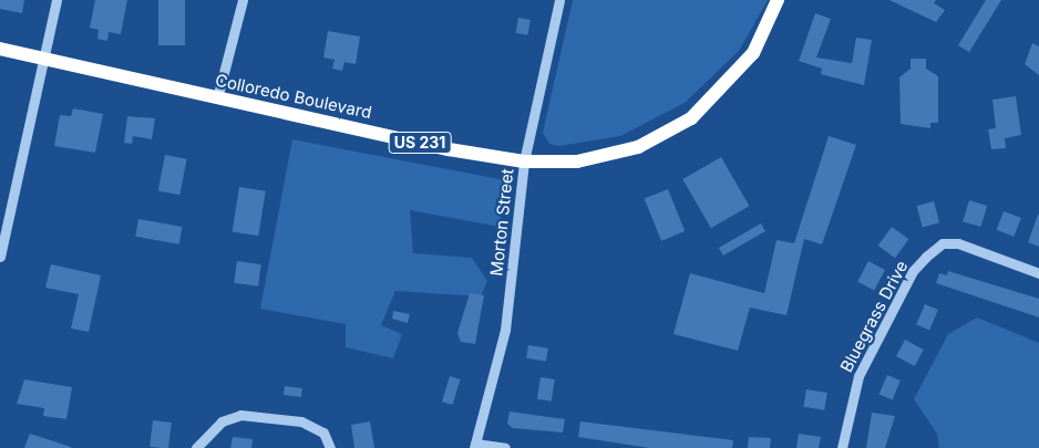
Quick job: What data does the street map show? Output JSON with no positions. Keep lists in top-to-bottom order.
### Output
{
  "streets": {
    "highway": ["Colloredo Boulevard", "US 231"],
    "street": ["Morton Street", "Bluegrass Drive"]
  },
  "crossings": [
    ["Colloredo Boulevard", "Morton Street"]
  ]
}
